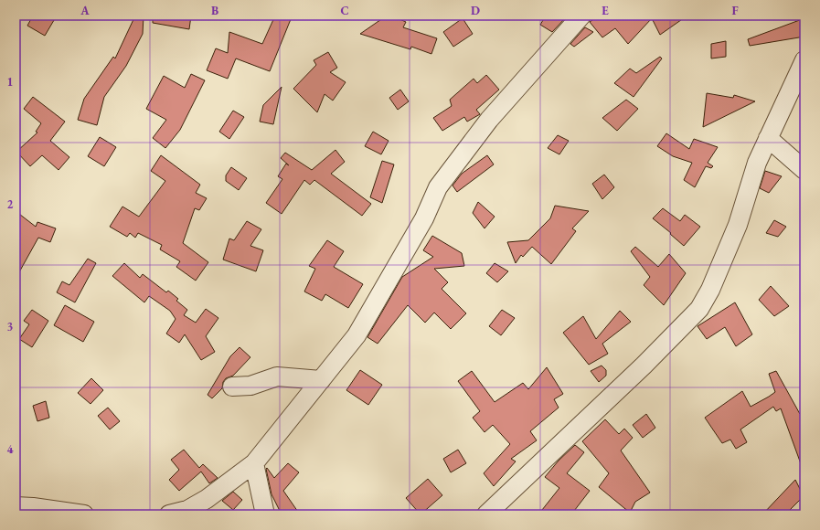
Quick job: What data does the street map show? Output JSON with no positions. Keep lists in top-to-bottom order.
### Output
{
  "grid": {
    "columns": [
      "A",
      "B",
      "C",
      "D",
      "E",
      "F"
    ],
    "rows": [
      "1",
      "2",
      "3",
      "4"
    ]
  }
}
